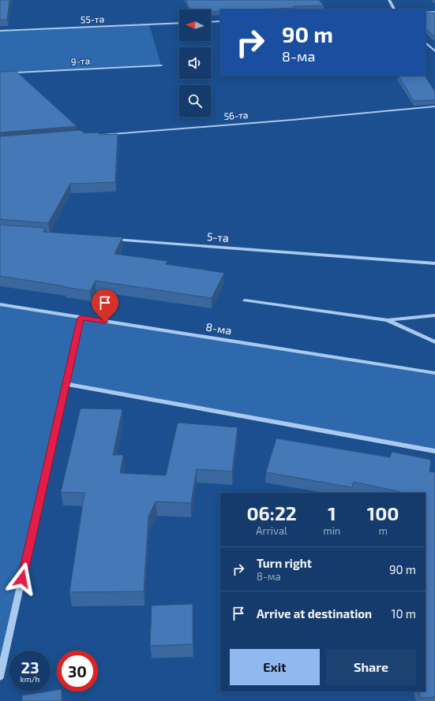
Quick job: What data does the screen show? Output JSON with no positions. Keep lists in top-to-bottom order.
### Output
{
  "streets": {
    "street": [
      "55-та",
      "9-та",
      "56-та",
      "5-та",
      "8-ма"
    ]
  },
  "north": "left",
  "page": {
    "turn": ["90 m", "8-ма"],
    "eta": [
      "06:22",
      "Arrival",
      "1",
      "min",
      "100",
      "m"
    ],
    "list": [
      {
        "name": "Turn right",
        "note": "8-ма",
        "value": "90 m"
      },
      {
        "name": "Arrive at destination",
        "value": "10 m"
      }
    ],
    "buttons": ["Exit", "Share"],
    "speed": "23 km/h",
    "limit": "30"
  }
}
